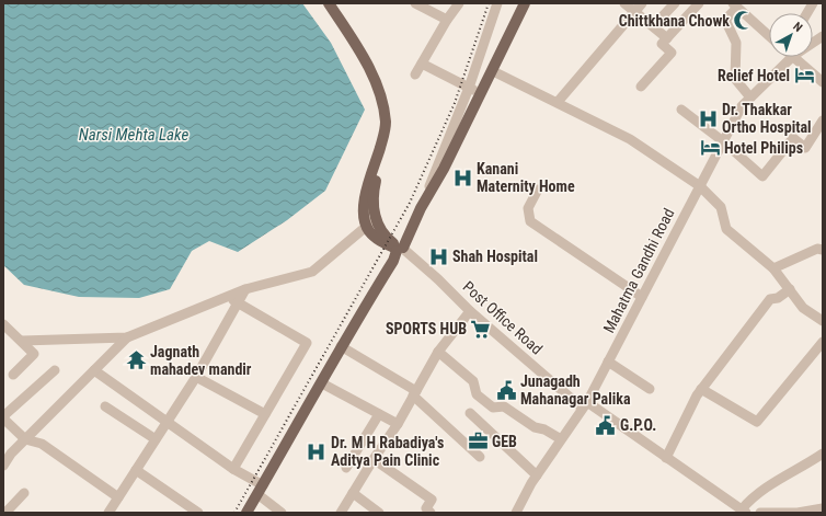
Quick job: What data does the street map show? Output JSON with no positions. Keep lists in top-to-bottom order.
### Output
{
  "streets": {
    "street": ["Mahatma Gandhi Road", "Post Office Road"]
  },
  "crossings": [
    ["Mahatma Gandhi Road", "Post Office Road"]
  ],
  "water": ["Narsi Mehta Lake"],
  "places": {
    "mosque": ["Chittkhana Chowk"],
    "hotel": ["Relief Hotel", "Hotel Philips"],
    "hospital": [
      "Dr. Thakkar Ortho Hospital",
      "Kanani Maternity Home",
      "Shah Hospital",
      "Dr. M H Rabadiya's Aditya Pain Clinic"
    ],
    "supermarket": ["SPORTS HUB"],
    "temple": ["Jagnath mahadev mandir"],
    "public building": ["Junagadh Mahanagar Palika", "G.P.O."],
    "office": ["GEB"]
  },
  "north": "top right"
}
